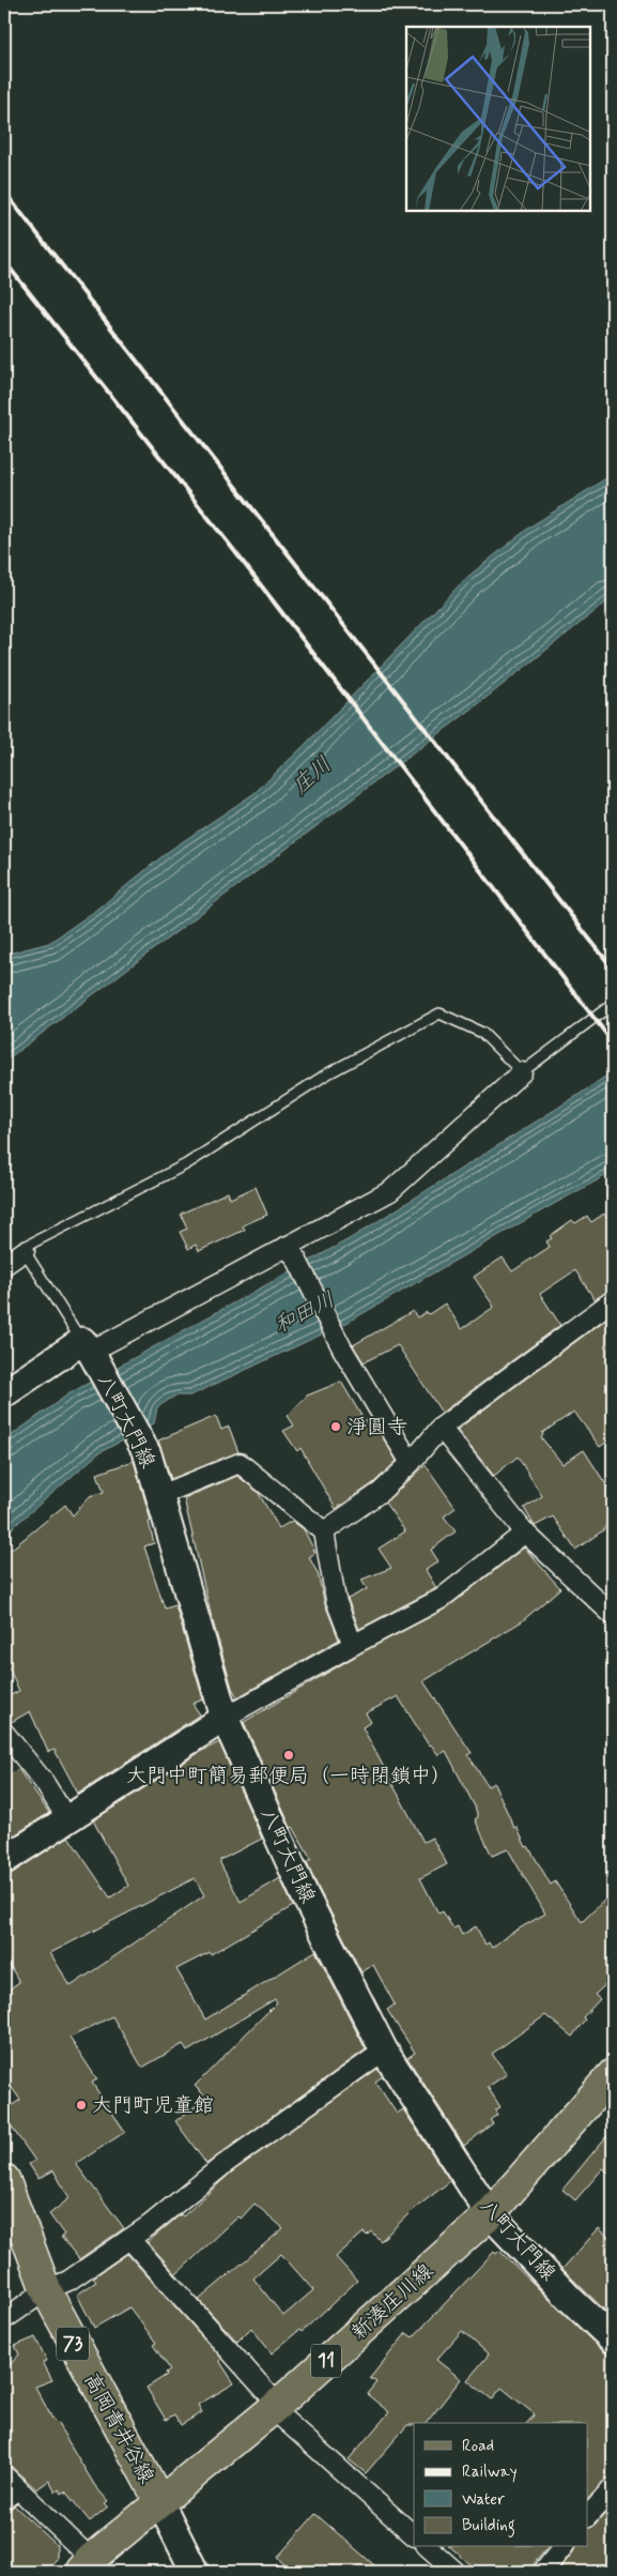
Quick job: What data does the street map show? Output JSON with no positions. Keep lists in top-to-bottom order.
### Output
{
  "streets": {
    "main road": [
      "八町大門線",
      "新湊庄川線",
      "73",
      "11",
      "高岡青井谷線"
    ]
  },
  "crossings": [
    ["八町大門線", "新湊庄川線"],
    ["新湊庄川線", "高岡青井谷線"]
  ],
  "water": ["庄川", "和田川"],
  "places": ["淨圓寺", "大門中町簡易郵便局（一時閉鎖中）", "大門町児童館"],
  "legend": [
    "Road",
    "Railway",
    "Water",
    "Building"
  ]
}
